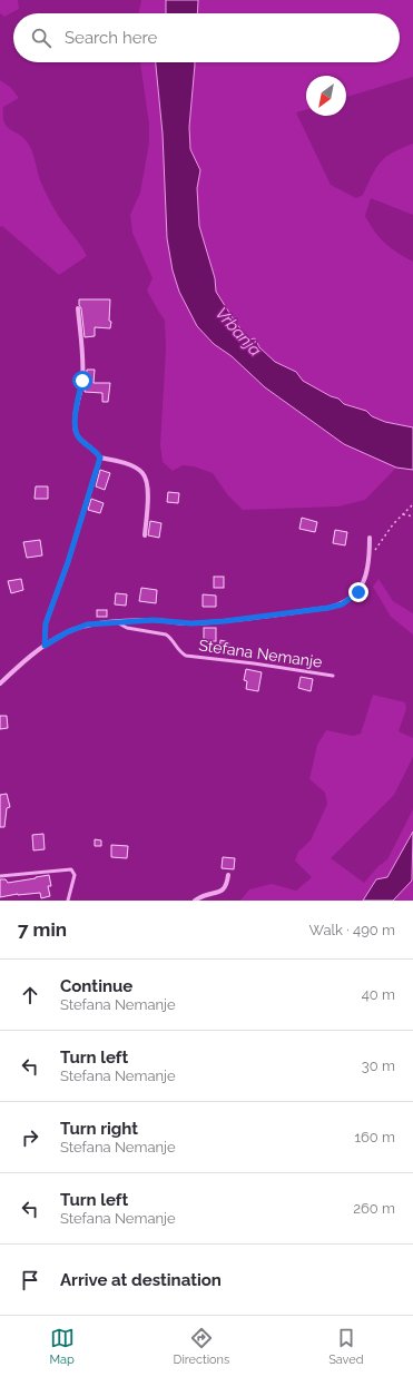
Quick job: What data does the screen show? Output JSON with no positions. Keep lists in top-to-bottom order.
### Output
{
  "streets": {
    "street": ["Stefana Nemanje"]
  },
  "water": ["Vrbanja"],
  "north": "bottom left",
  "page": {
    "search": "Search here",
    "heading": ["7 min", "Walk · 490 m"],
    "list": [
      ["Continue", "Stefana Nemanje", "40 m"],
      ["Turn left", "Stefana Nemanje", "30 m"],
      ["Turn right", "Stefana Nemanje", "160 m"],
      ["Turn left", "Stefana Nemanje", "260 m"],
      "Arrive at destination"
    ],
    "nav": ["Map", "Directions", "Saved"]
  }
}
